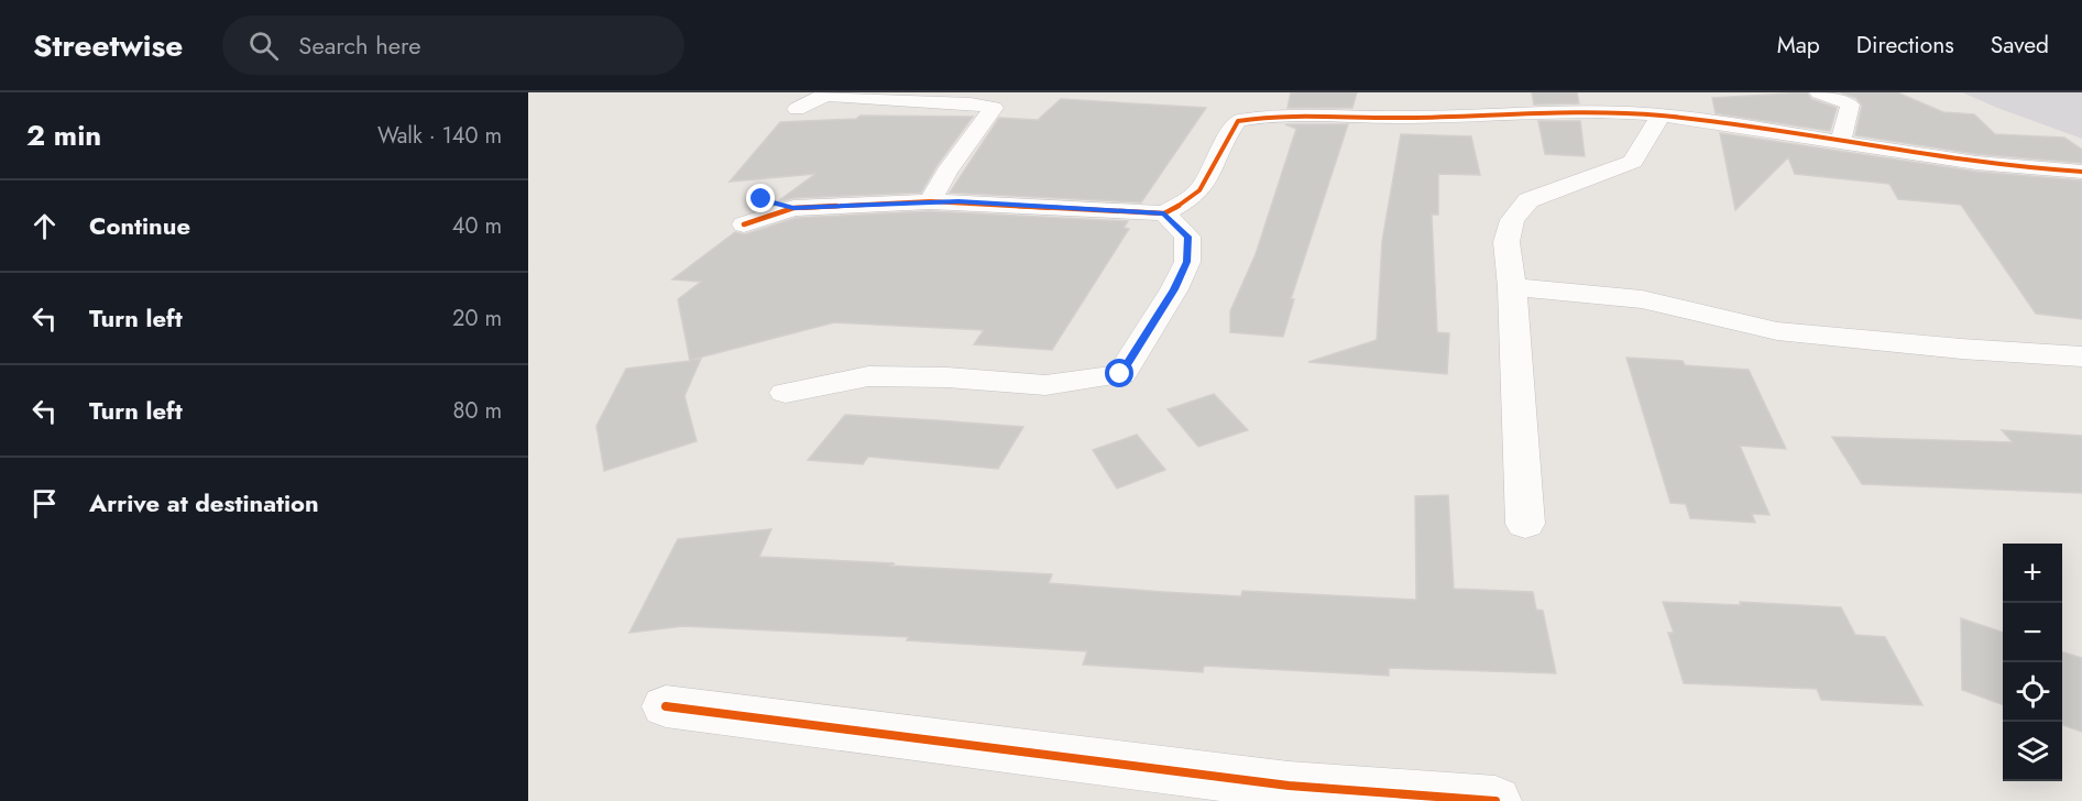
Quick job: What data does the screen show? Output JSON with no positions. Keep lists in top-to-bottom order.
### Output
{
  "page": {
    "header": "Streetwise",
    "search": "Search here",
    "nav": ["Map", "Directions", "Saved"],
    "heading": ["2 min", "Walk · 140 m"],
    "list": [
      ["Continue", "40 m"],
      ["Turn left", "20 m"],
      ["Turn left", "80 m"],
      "Arrive at destination"
    ],
    "map_buttons": ["+", "−"]
  }
}
